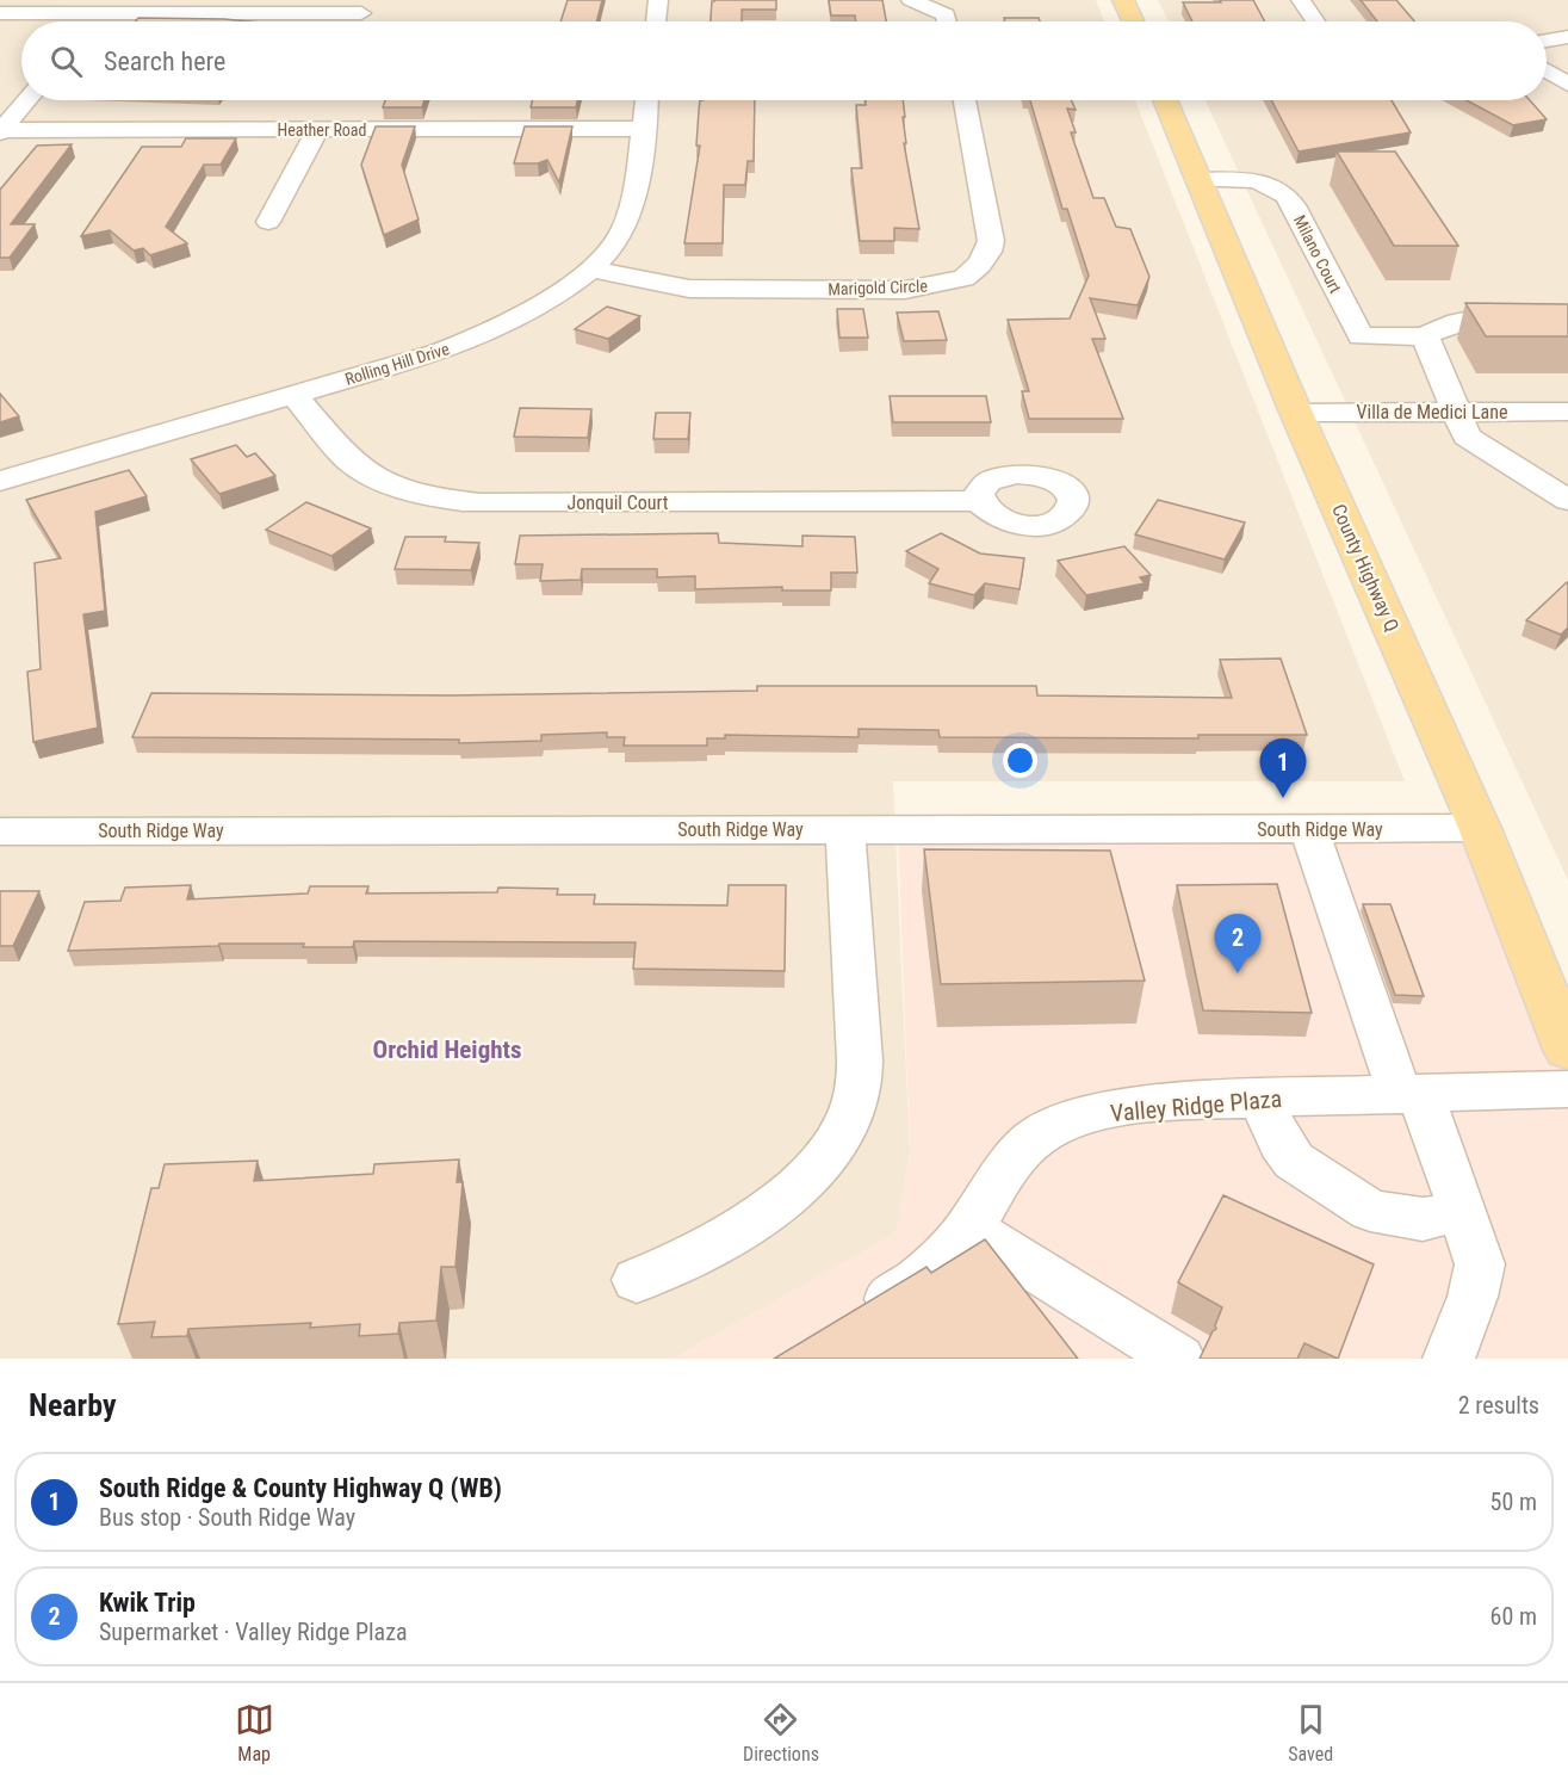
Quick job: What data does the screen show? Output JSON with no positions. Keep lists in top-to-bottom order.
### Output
{
  "streets": {
    "main road": ["County Highway Q"],
    "street": [
      "Heather Road",
      "Milano Court",
      "Marigold Circle",
      "Rolling Hill Drive",
      "Villa de Medici Lane",
      "Jonquil Court",
      "South Ridge Way",
      "Valley Ridge Plaza"
    ]
  },
  "crossings": [
    ["Heather Road", "Rolling Hill Drive"],
    ["Milano Court", "County Highway Q"],
    ["Marigold Circle", "Rolling Hill Drive"],
    ["Rolling Hill Drive", "Jonquil Court"],
    ["Villa de Medici Lane", "County Highway Q"],
    ["County Highway Q", "South Ridge Way"]
  ],
  "districts": ["Orchid Heights"],
  "page": {
    "search": "Search here",
    "pins": ["1", "2"],
    "heading": ["Nearby", "2 results"],
    "list": [
      {
        "mark": "1",
        "name": "South Ridge & County Highway Q (WB)",
        "note": "Bus stop · South Ridge Way",
        "value": "50 m"
      },
      {
        "mark": "2",
        "name": "Kwik Trip",
        "note": "Supermarket · Valley Ridge Plaza",
        "value": "60 m"
      }
    ],
    "nav": ["Map", "Directions", "Saved"]
  }
}
